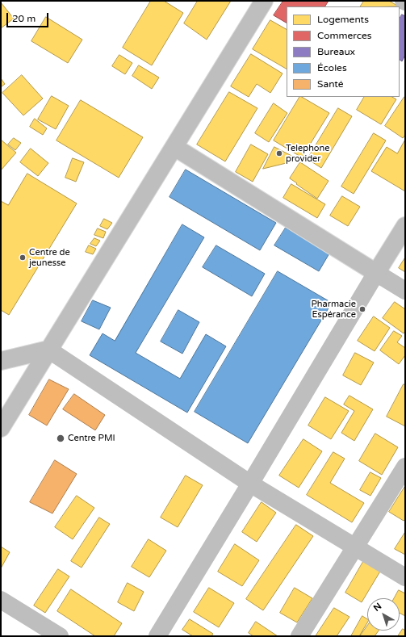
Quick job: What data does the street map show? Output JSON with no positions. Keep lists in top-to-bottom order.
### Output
{
  "places": [
    "Telephone provider",
    "Centre de jeunesse",
    "Pharmacie Espérance",
    "Centre PMI"
  ],
  "legend": [
    "Logements",
    "Commerces",
    "Bureaux",
    "Écoles",
    "Santé"
  ],
  "scale_bar": "20 m",
  "north": "top left"
}
